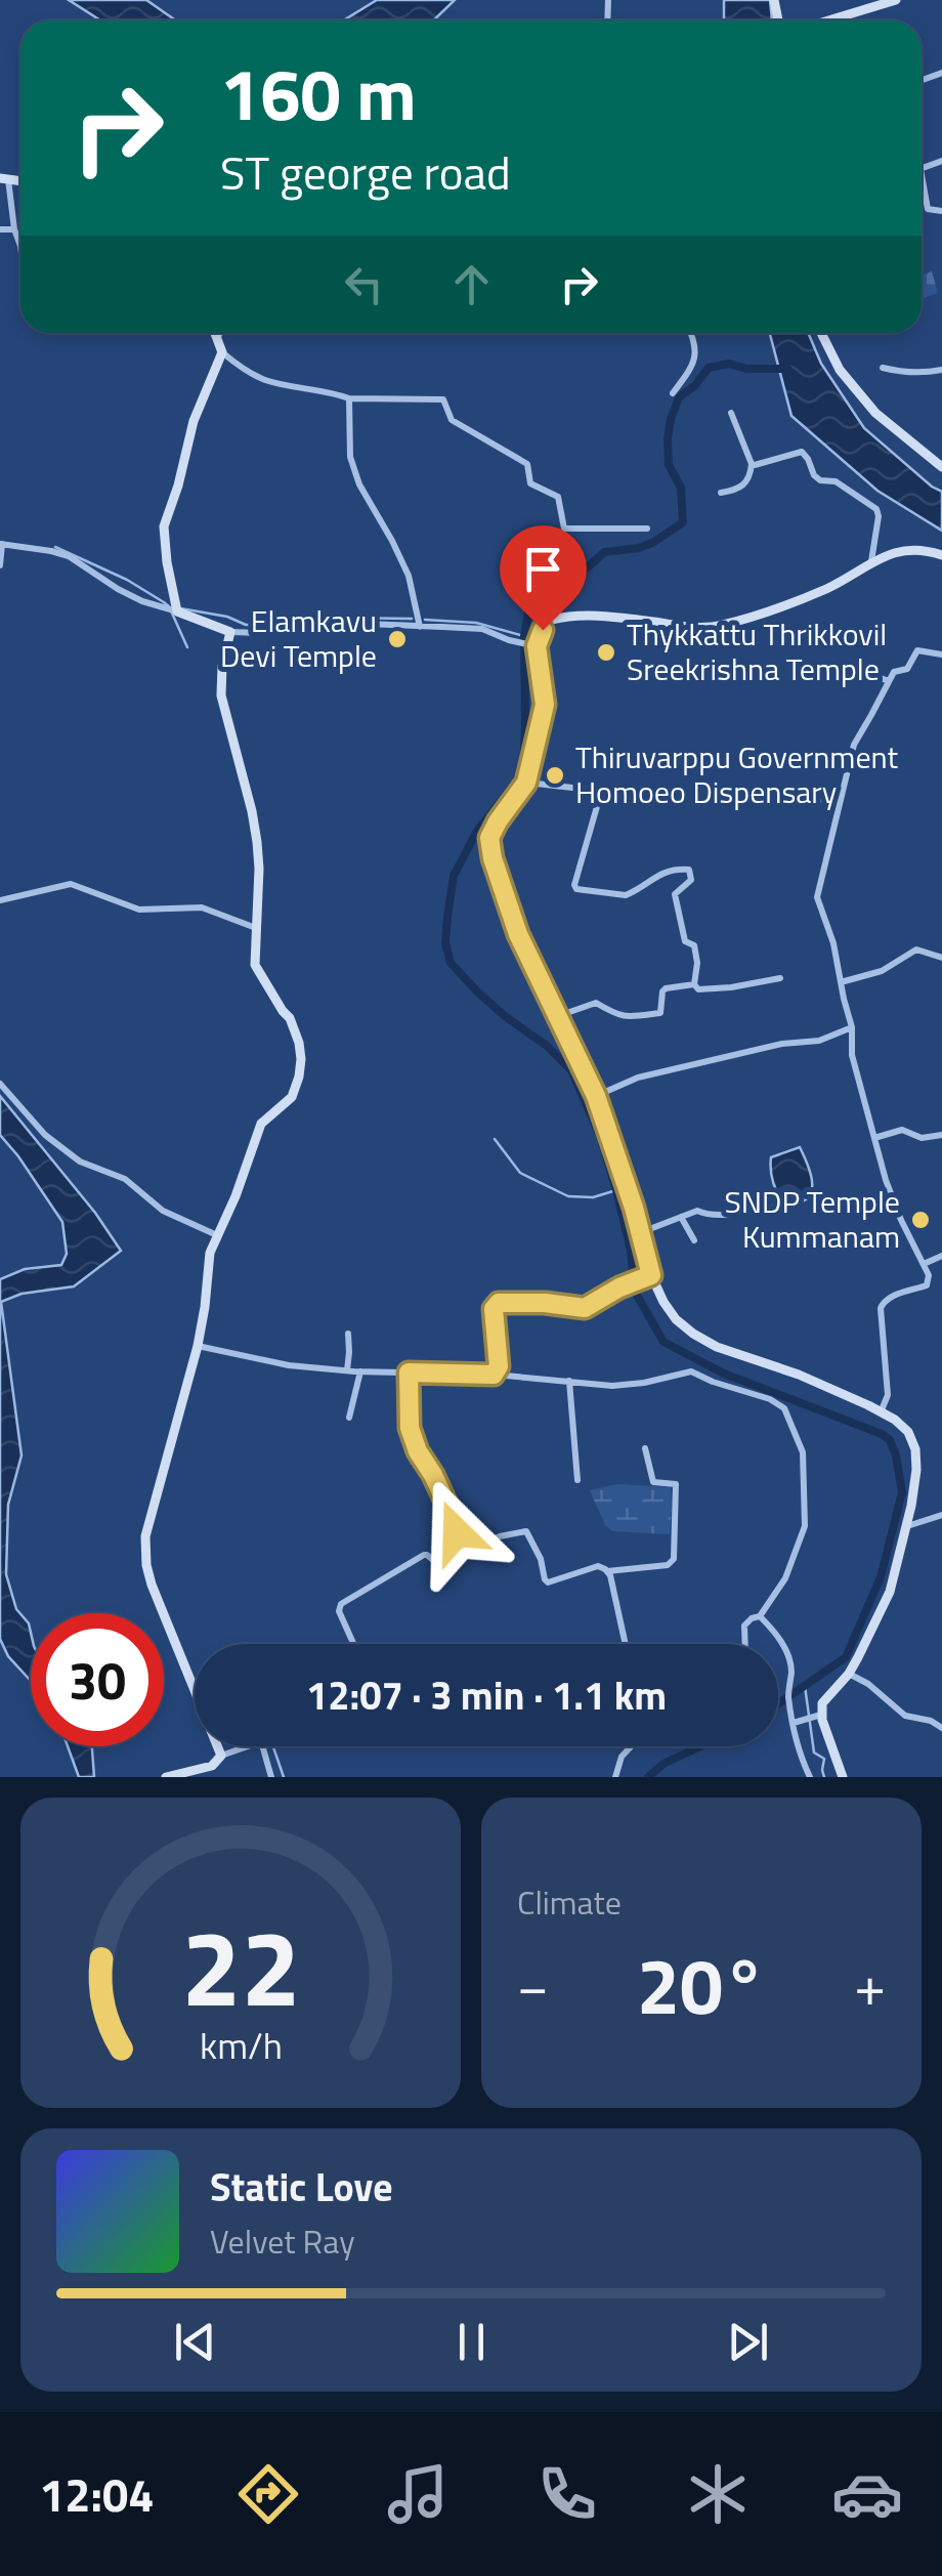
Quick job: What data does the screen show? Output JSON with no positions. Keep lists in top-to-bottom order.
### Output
{
  "places": [
    "Elamkavu Devi Temple",
    "Thykkattu Thrikkovil Sreekrishna Temple",
    "Thiruvarppu Government Homoeo Dispensary",
    "SNDP Temple Kummanam"
  ],
  "page": {
    "turn": ["160 m", "ST george road"],
    "limit": "30",
    "trip": "12:07 · 3 min · 1.1 km",
    "tile": "Climate",
    "heat": ["−", "20°", "+"],
    "song": ["Static Love", "Velvet Ray"],
    "tabs": "12:04",
    "gauge": ["22", "km/h"]
  }
}
